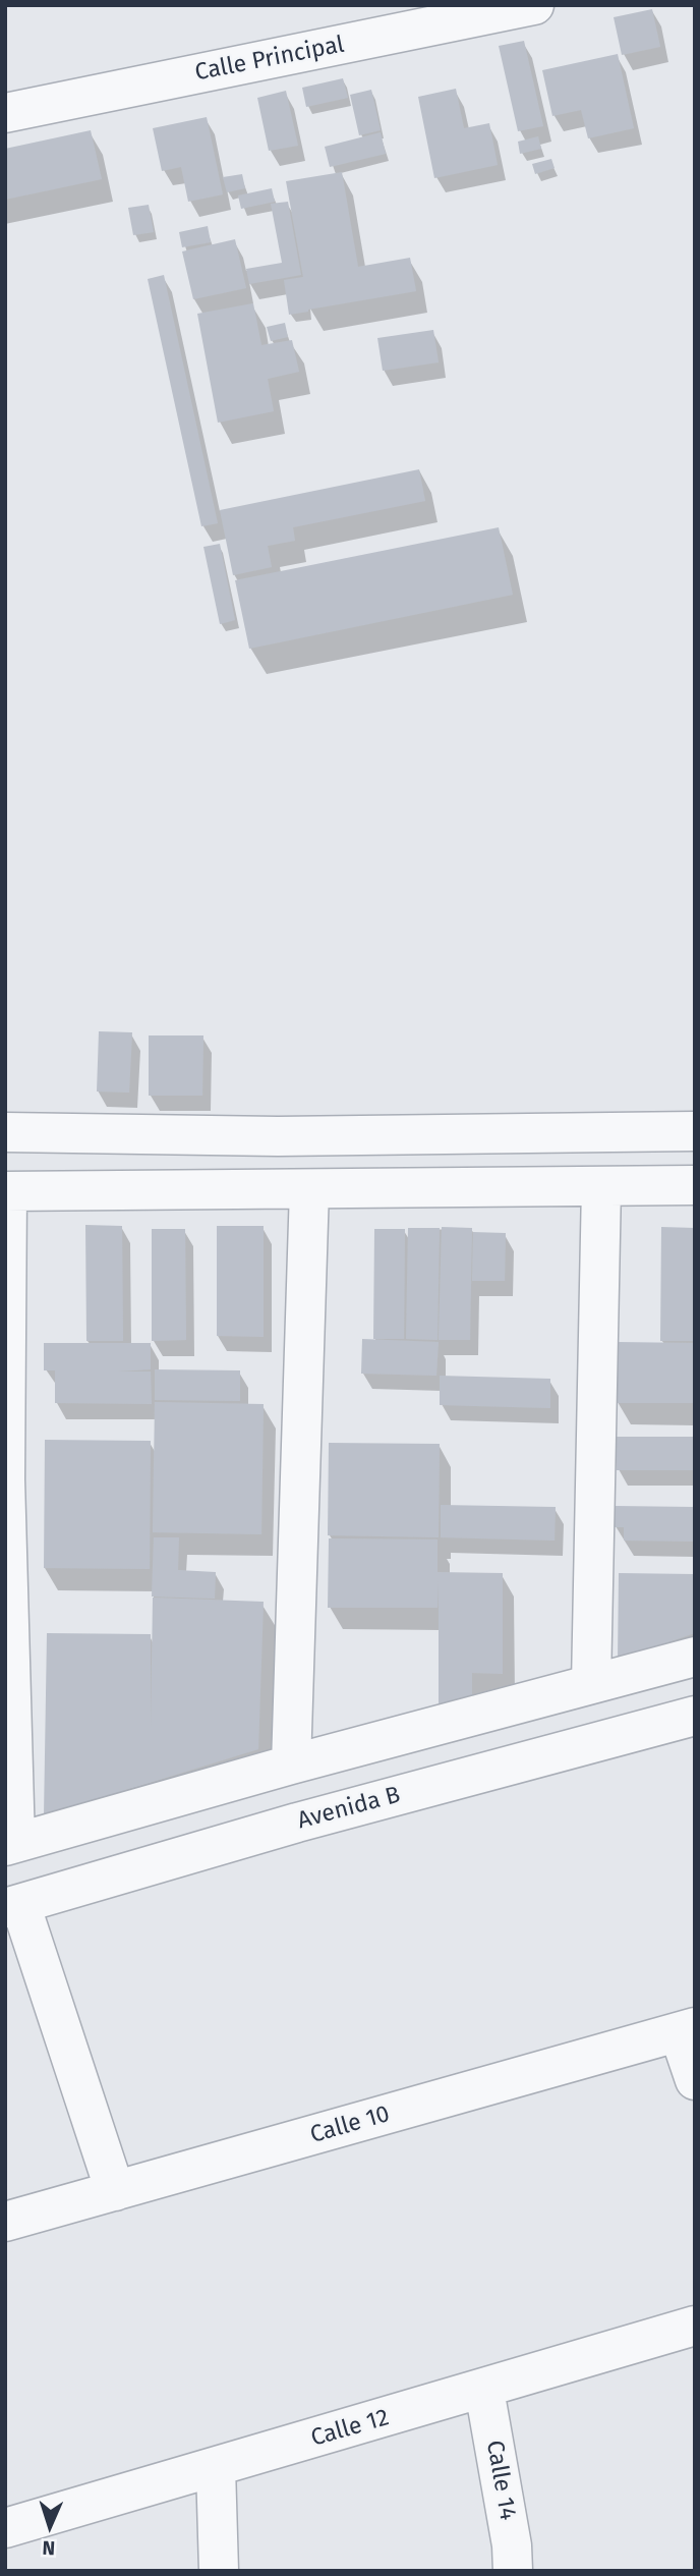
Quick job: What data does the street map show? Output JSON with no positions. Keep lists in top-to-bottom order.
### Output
{
  "streets": {
    "street": [
      "Calle Principal",
      "Avenida B",
      "Calle 10",
      "Calle 12",
      "Calle 14"
    ]
  },
  "crossings": [
    ["Calle 12", "Calle 14"]
  ],
  "north": "bottom"
}
